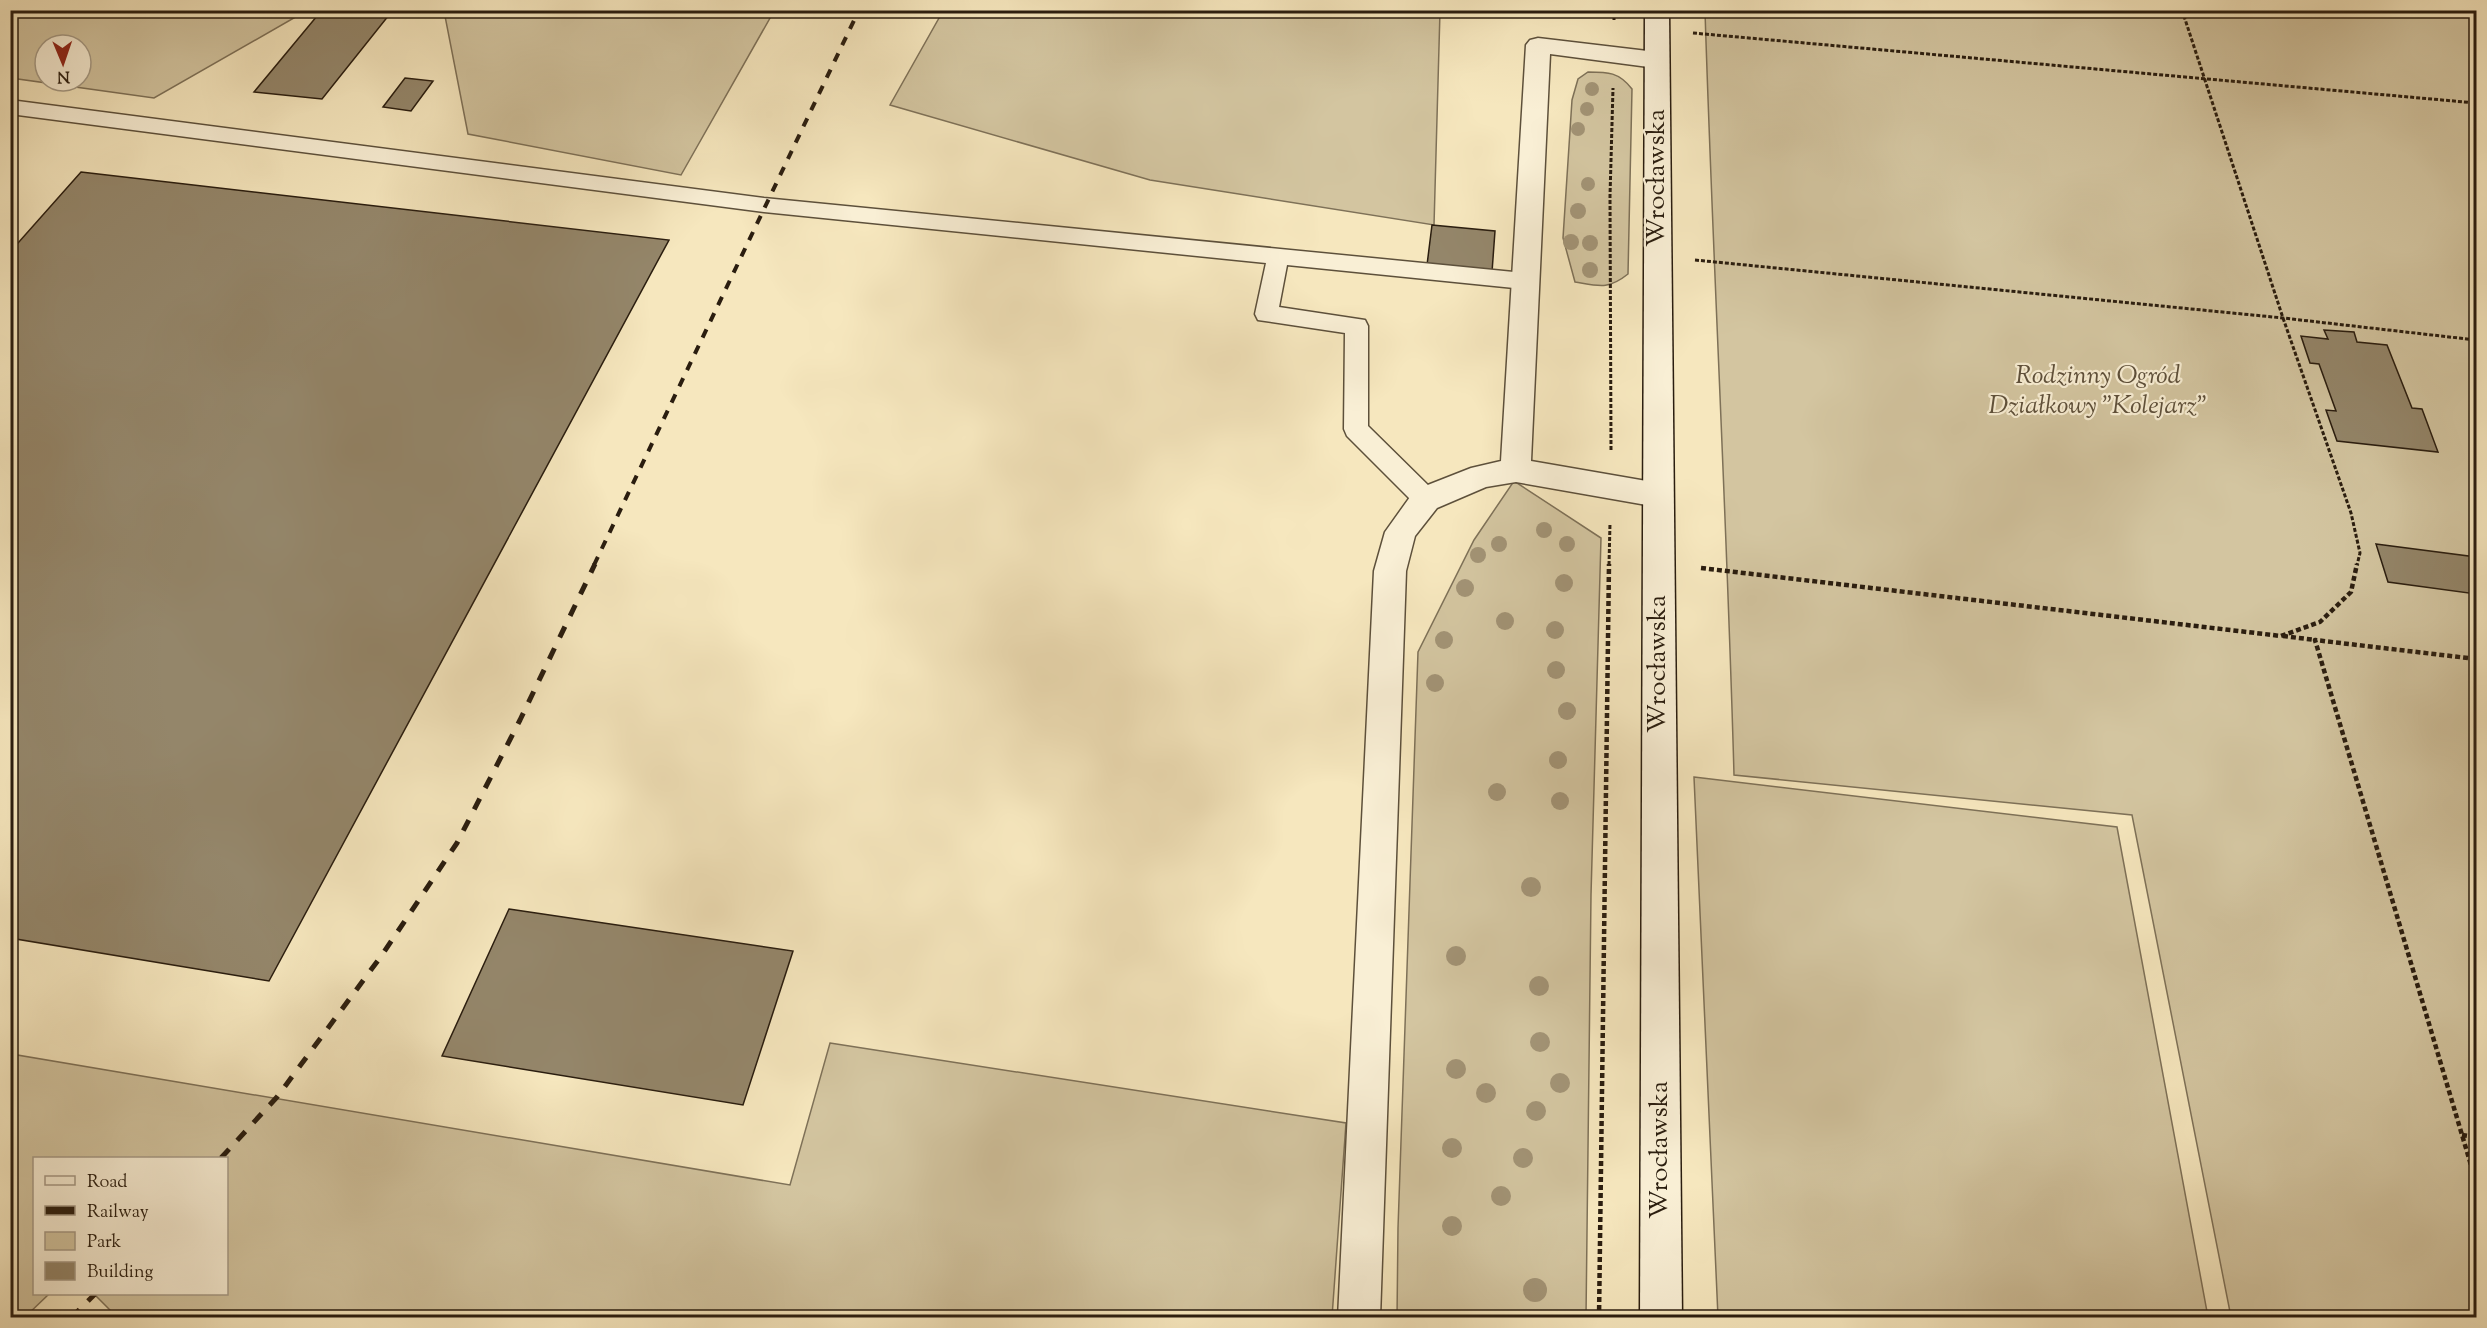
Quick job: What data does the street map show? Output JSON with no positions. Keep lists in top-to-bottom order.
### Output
{
  "streets": {
    "street": ["Wrocławska"]
  },
  "parks": ["Rodzinny Ogród Działkowy \"Kolejarz\""],
  "legend": [
    "Road",
    "Railway",
    "Park",
    "Building"
  ],
  "north": "bottom"
}
